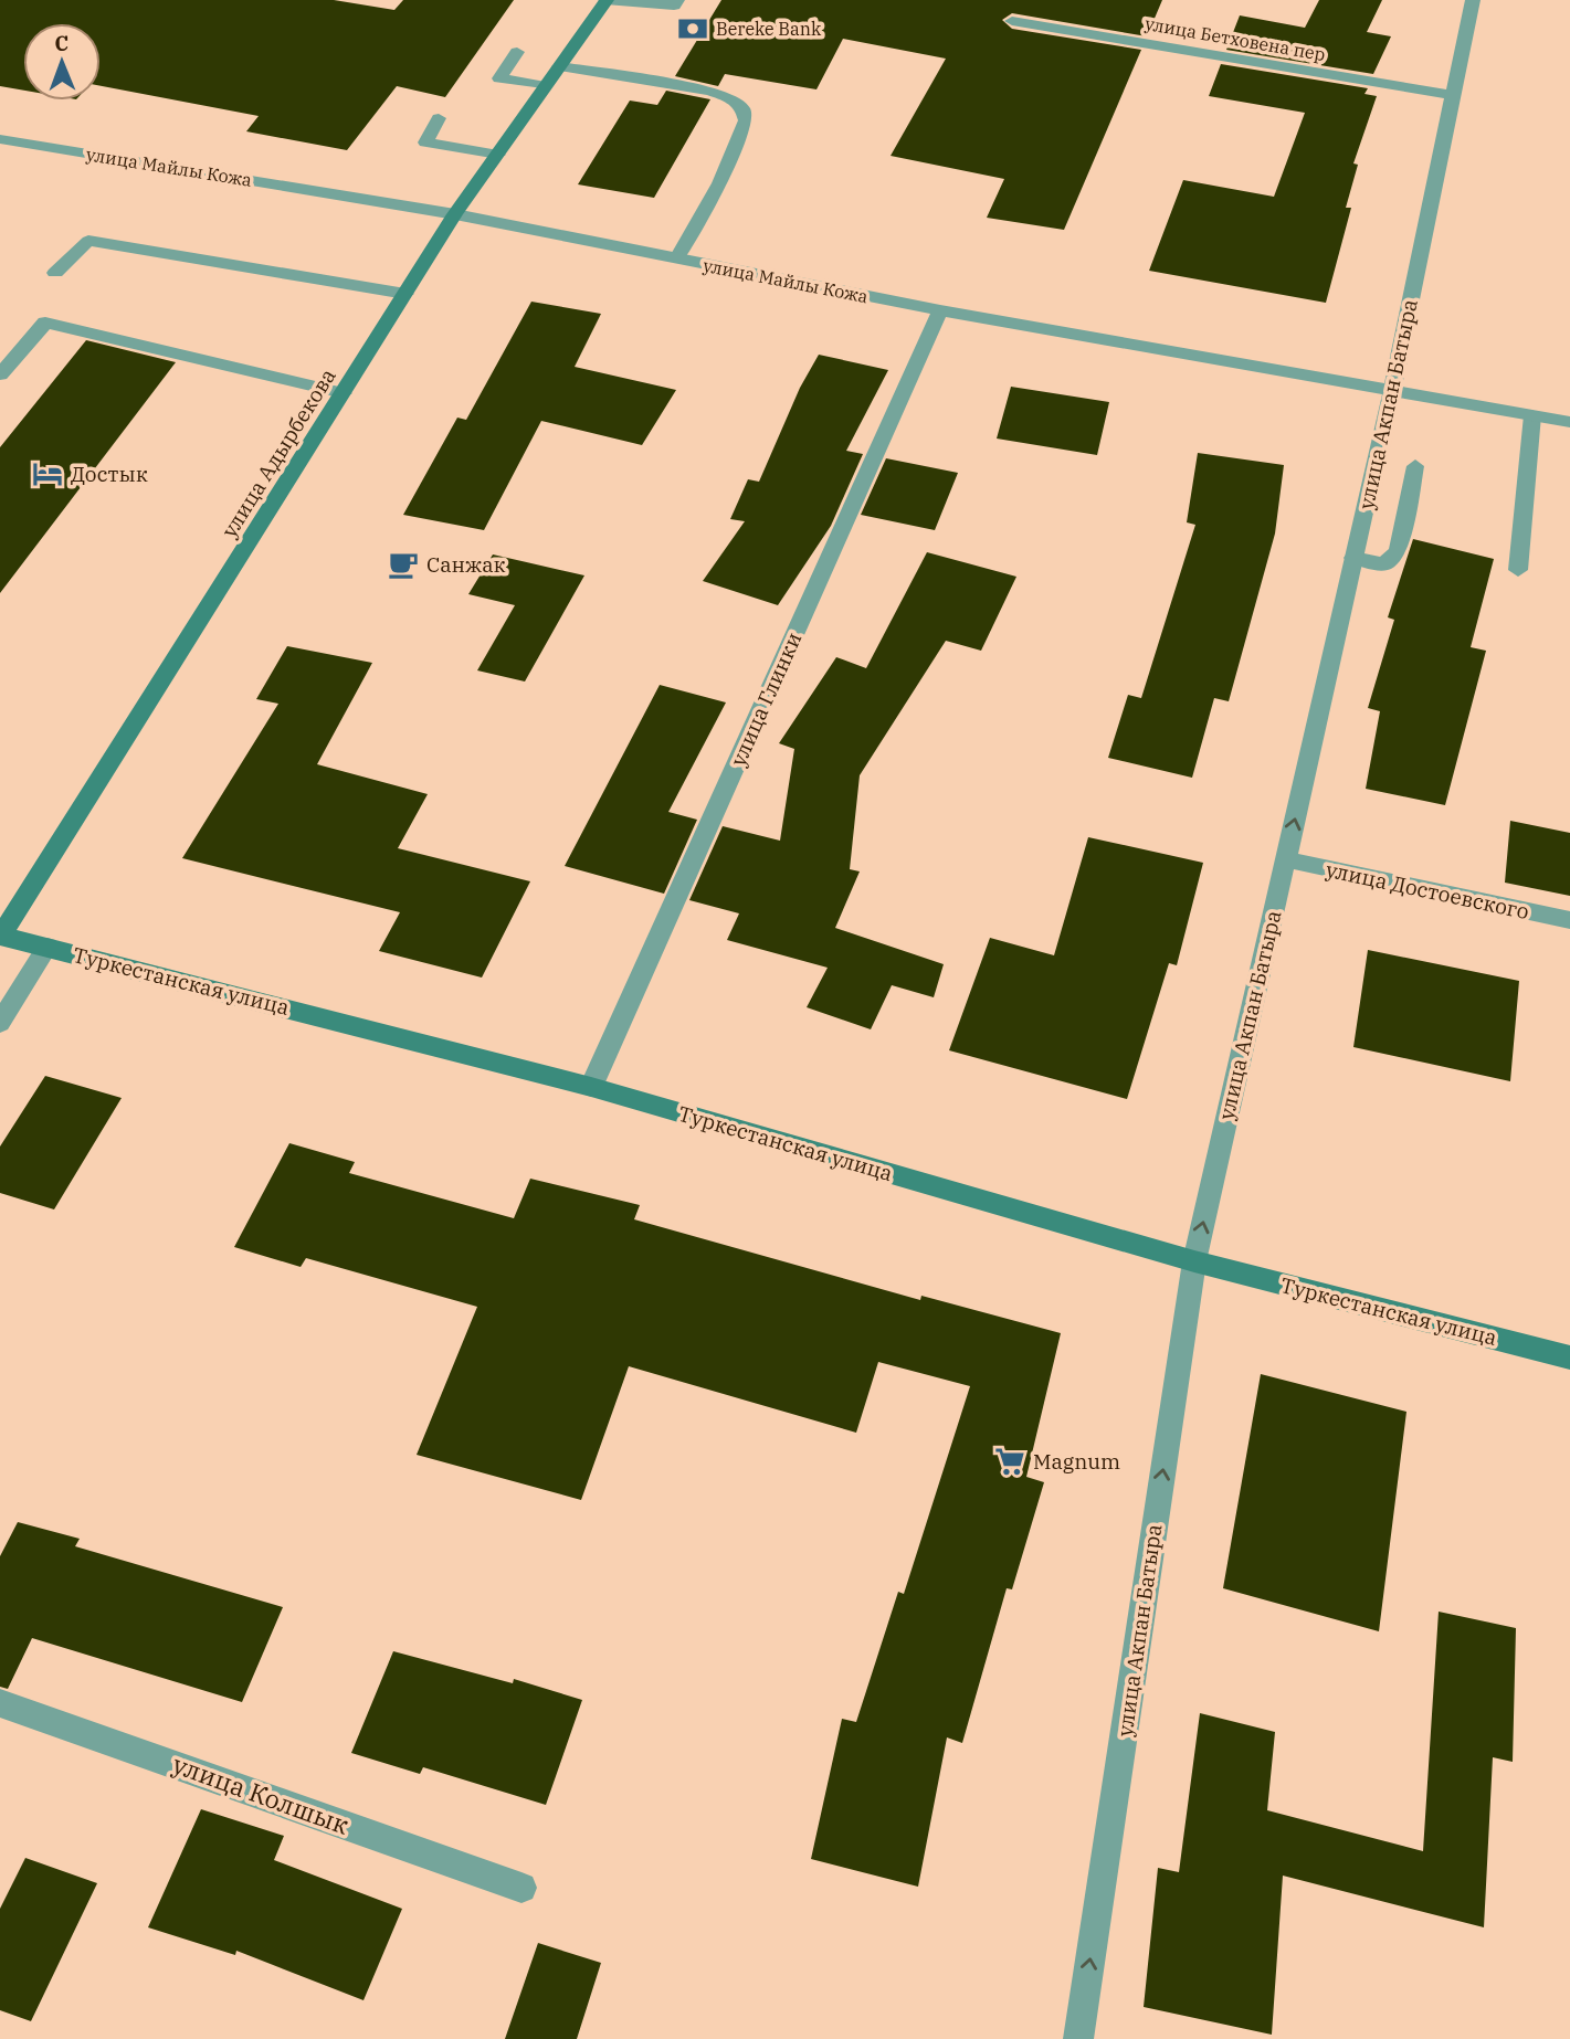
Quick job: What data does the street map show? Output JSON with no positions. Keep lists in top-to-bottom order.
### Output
{
  "streets": {
    "main road": ["улица Адырбекова", "Туркестанская улица"],
    "street": [
      "улица Бетховена пер",
      "улица Майлы Кожа",
      "улица Акпан Батыра",
      "улица Глинки",
      "улица Достоевского",
      "улица Колшык"
    ]
  },
  "crossings": [
    ["улица Бетховена пер", "улица Акпан Батыра"],
    ["улица Майлы Кожа", "улица Акпан Батыра"],
    ["улица Майлы Кожа", "улица Адырбекова"],
    ["улица Майлы Кожа", "улица Глинки"],
    ["улица Акпан Батыра", "улица Достоевского"],
    ["улица Акпан Батыра", "Туркестанская улица"],
    ["улица Адырбекова", "Туркестанская улица"],
    ["улица Глинки", "Туркестанская улица"]
  ],
  "one_way": ["улица Акпан Батыра"],
  "places": {
    "bank": ["Bereke Bank"],
    "hotel": ["Достык"],
    "cafe": ["Санжак"],
    "supermarket": ["Magnum"]
  },
  "north": "top"
}
